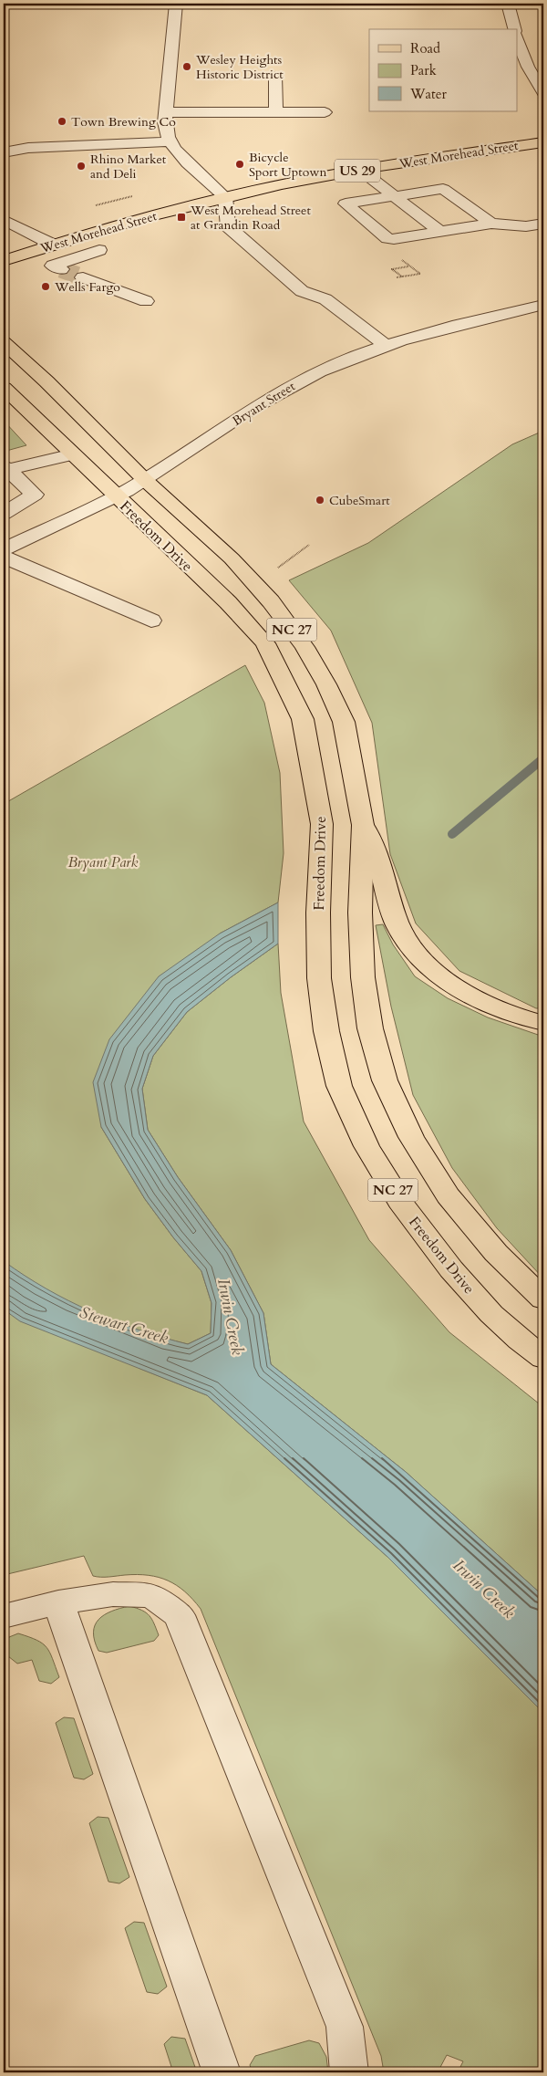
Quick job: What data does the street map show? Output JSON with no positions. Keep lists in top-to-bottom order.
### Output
{
  "streets": {
    "main road": [
      "West Morehead Street",
      "US 29",
      "Freedom Drive",
      "NC 27"
    ],
    "street": ["Bryant Street"]
  },
  "crossings": [
    ["Bryant Street", "Freedom Drive"],
    ["Bryant Street", "NC 27"]
  ],
  "water": ["Irwin Creek", "Stewart Creek"],
  "parks": ["Bryant Park"],
  "places": {
    "other": [
      "Wesley Heights Historic District",
      "Town Brewing Co",
      "Bicycle Sport Uptown",
      "Rhino Market and Deli",
      "Wells Fargo",
      "CubeSmart"
    ],
    "transit": ["West Morehead Street at Grandin Road"]
  },
  "legend": ["Road", "Park", "Water"]
}
